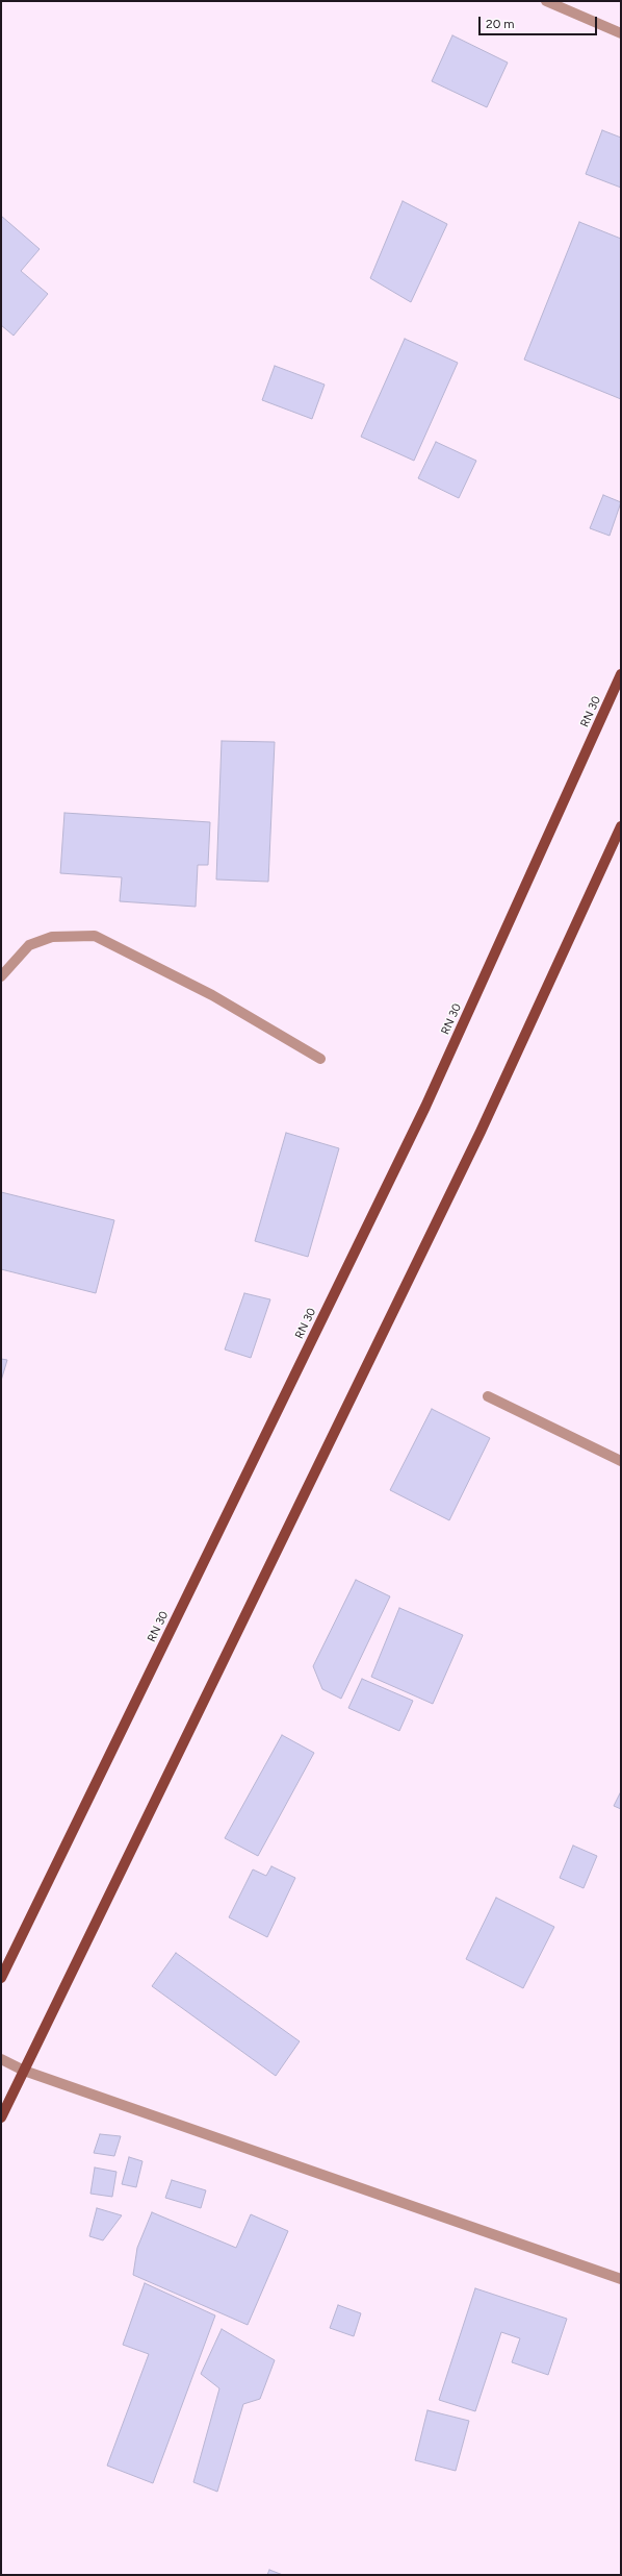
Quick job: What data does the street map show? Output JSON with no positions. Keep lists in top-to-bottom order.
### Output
{
  "streets": {
    "main road": ["RN 30"]
  },
  "scale_bar": "20 m"
}
